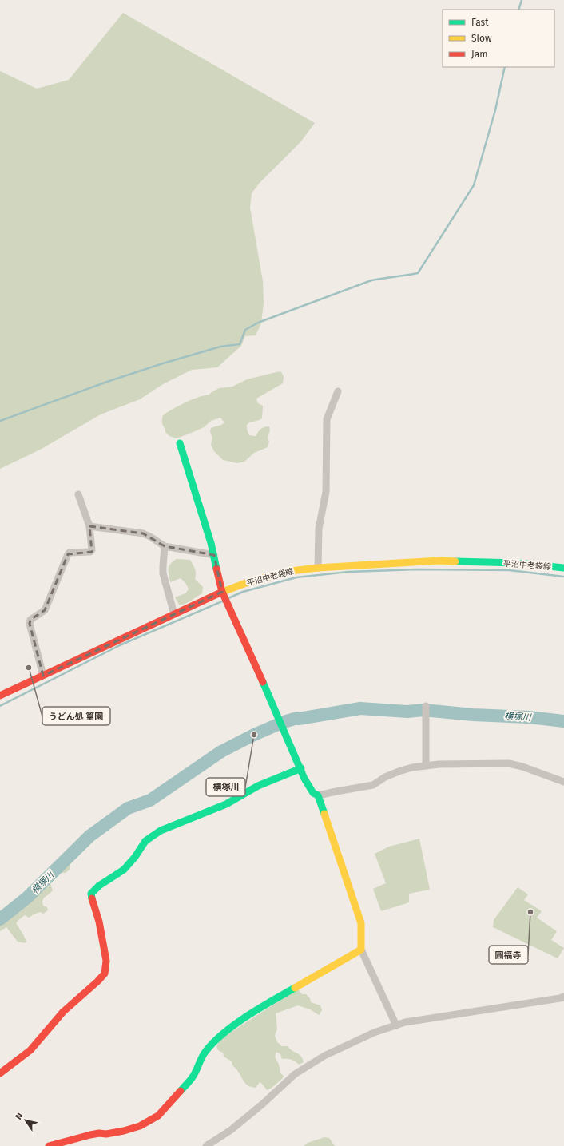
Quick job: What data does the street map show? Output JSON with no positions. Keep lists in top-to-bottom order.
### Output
{
  "streets": {
    "street": ["平沼中老袋線"]
  },
  "water": ["横塚川"],
  "places": ["うどん処 篁園", "横塚川", "圓福寺"],
  "legend": ["Fast", "Slow", "Jam"],
  "north": "top left"
}
